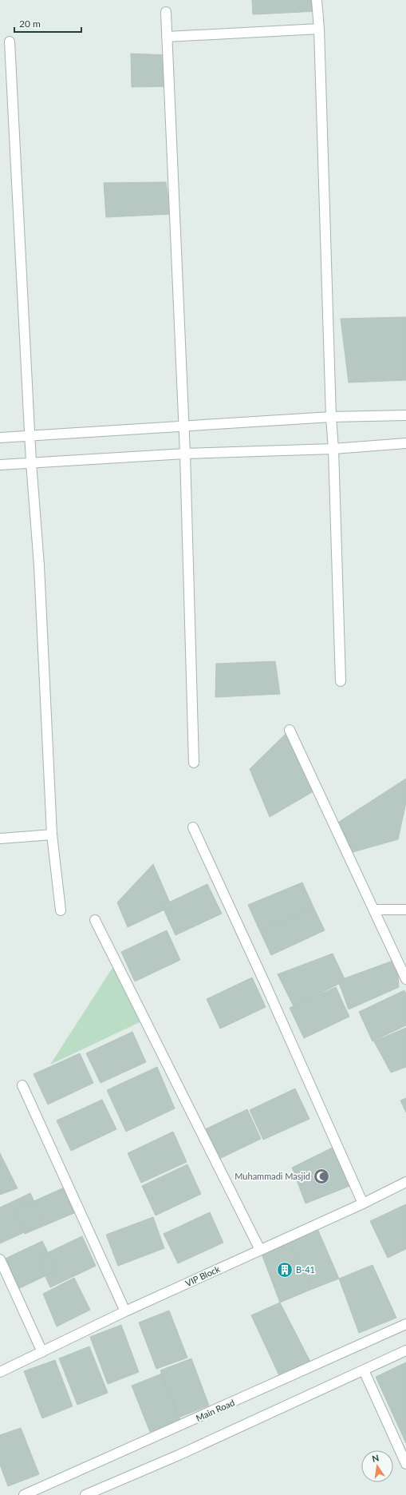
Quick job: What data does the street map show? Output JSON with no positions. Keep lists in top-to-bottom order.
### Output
{
  "streets": {
    "street": ["VIP Block", "Main Road"]
  },
  "places": {
    "mosque": ["Muhammadi Masjid"],
    "building": ["B-41"]
  },
  "scale_bar": "20 m",
  "north": "top"
}
